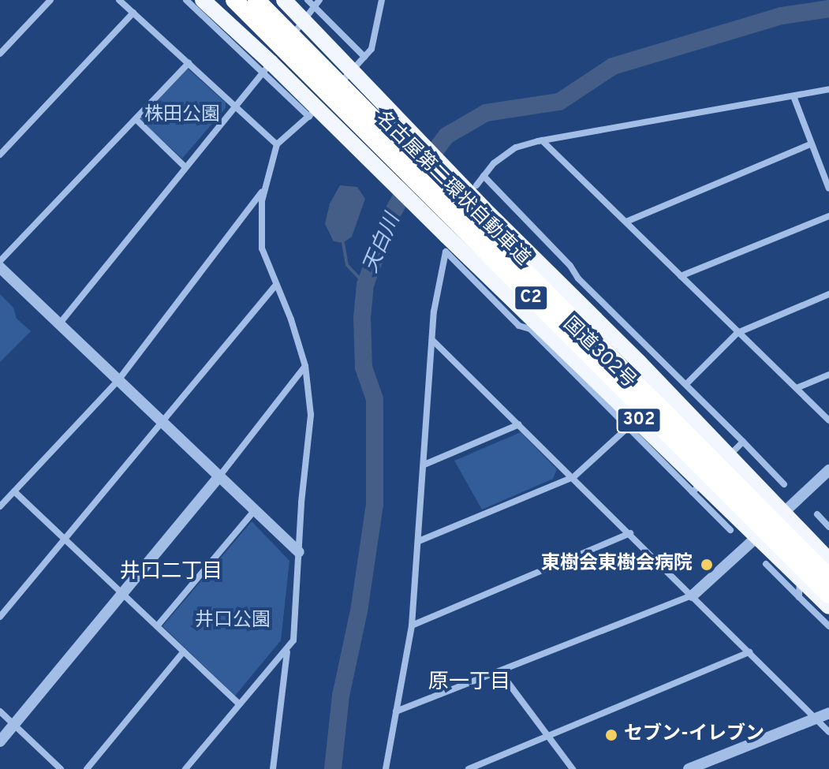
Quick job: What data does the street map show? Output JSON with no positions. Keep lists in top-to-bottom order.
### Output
{
  "streets": {
    "highway": [
      "名古屋第二環状自動車道",
      "C2",
      "国道302号",
      "302"
    ]
  },
  "districts": ["井口二丁目", "原一丁目"],
  "water": ["天白川"],
  "parks": ["株田公園", "井口公園"],
  "places": ["東樹会東樹会病院", "セブン-イレブン"]
}
